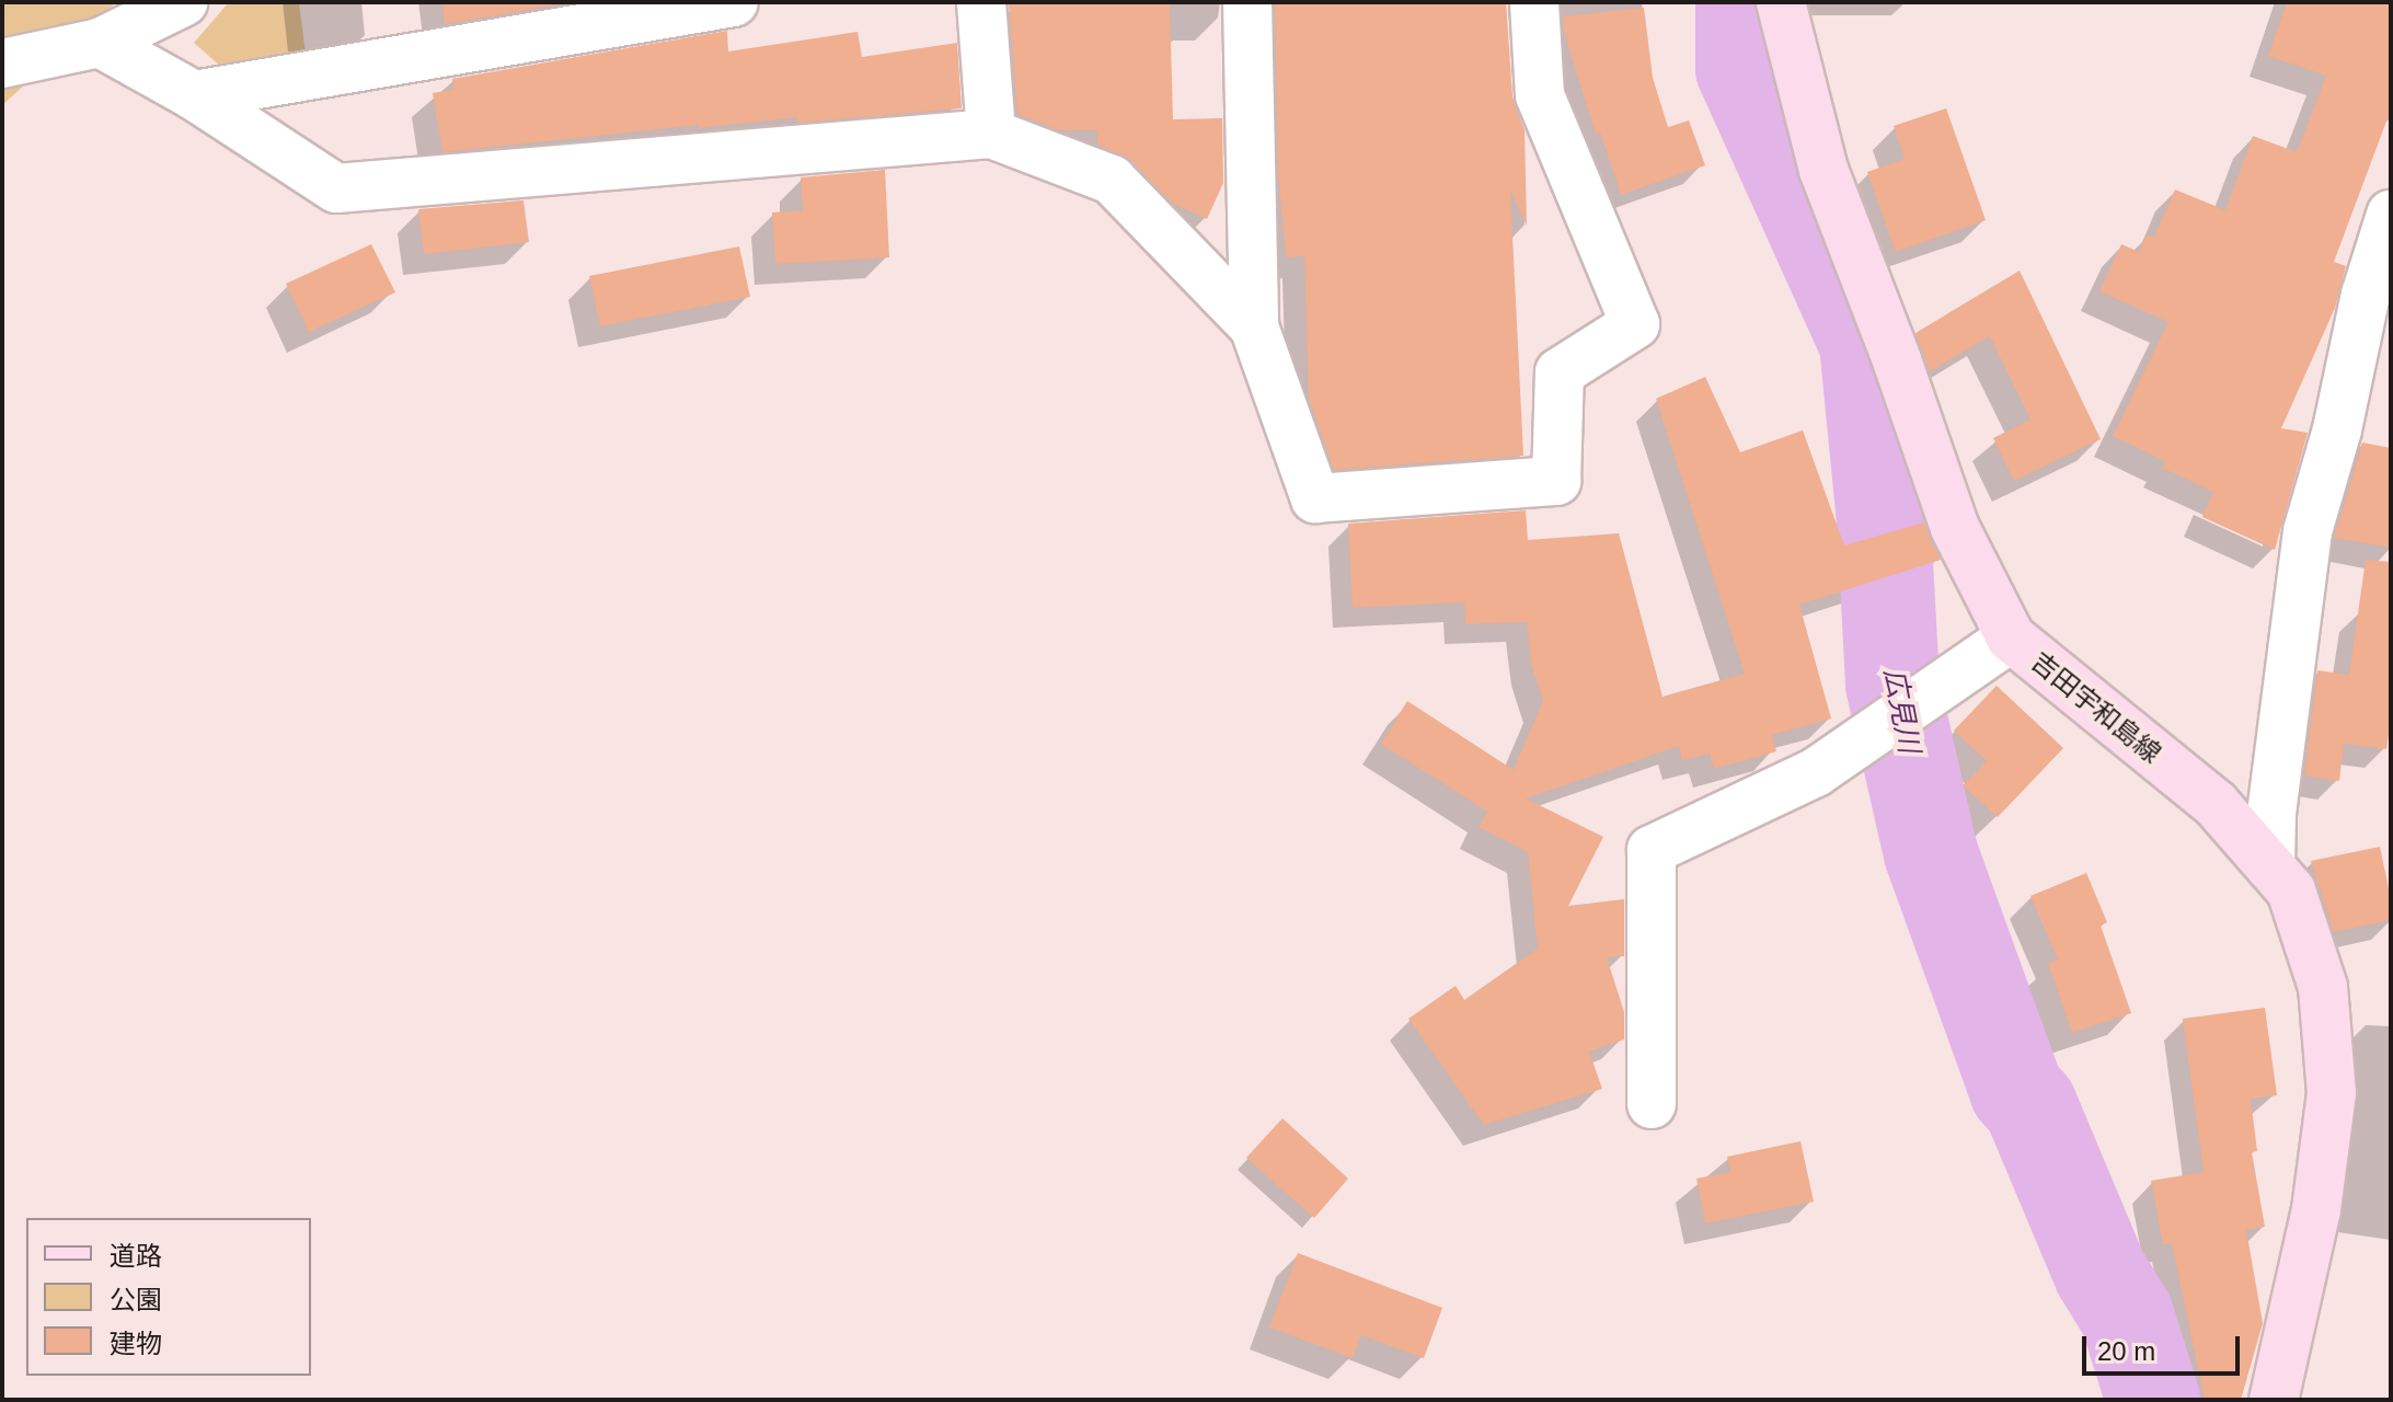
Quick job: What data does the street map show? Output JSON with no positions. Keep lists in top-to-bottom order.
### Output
{
  "streets": {
    "main road": ["吉田宇和島線"]
  },
  "water": ["広見川"],
  "legend": ["道路", "公園", "建物"],
  "scale_bar": "20 m"
}
